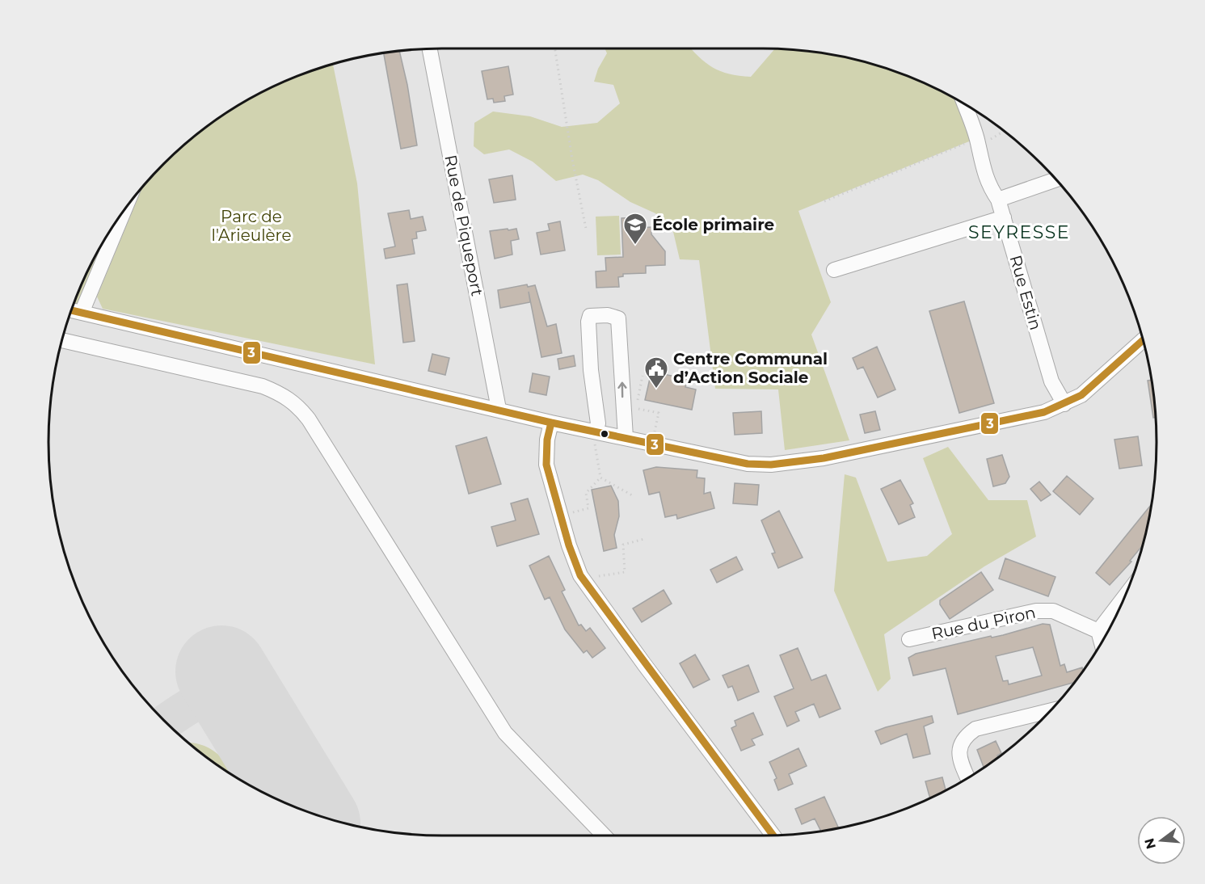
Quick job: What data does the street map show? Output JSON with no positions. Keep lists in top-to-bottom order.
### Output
{
  "streets": {
    "street": ["Rue de Piqueport", "Rue Estin", "Rue du Piron"]
  },
  "districts": ["SEYRESSE"],
  "parks": ["Parc de l'Arieulère"],
  "places": {
    "school or university": ["École primaire"],
    "public building": ["Centre Communal d’Action Sociale"]
  },
  "lines": ["transit line 3"],
  "north": "left"
}
